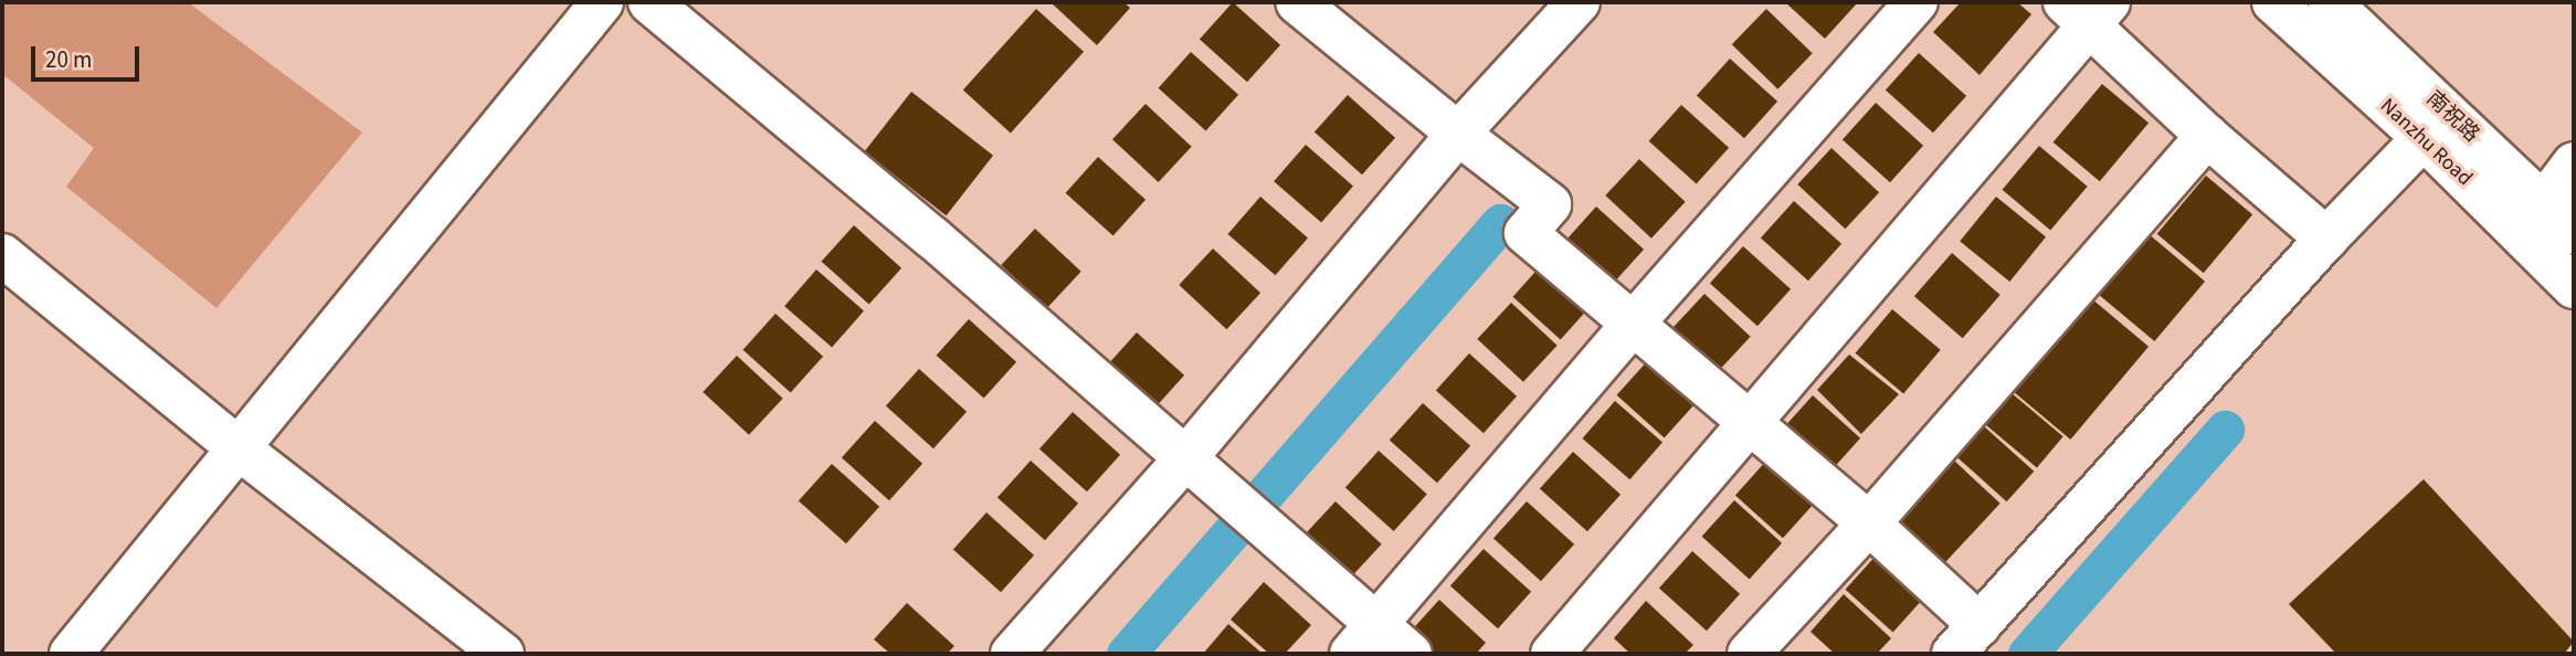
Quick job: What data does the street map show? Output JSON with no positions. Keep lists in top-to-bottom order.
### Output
{
  "streets": {
    "street": ["南祝路", "Nanzhu Road"]
  },
  "crossings": [
    ["南祝路", "Nanzhu Road"]
  ],
  "scale_bar": "20 m"
}
